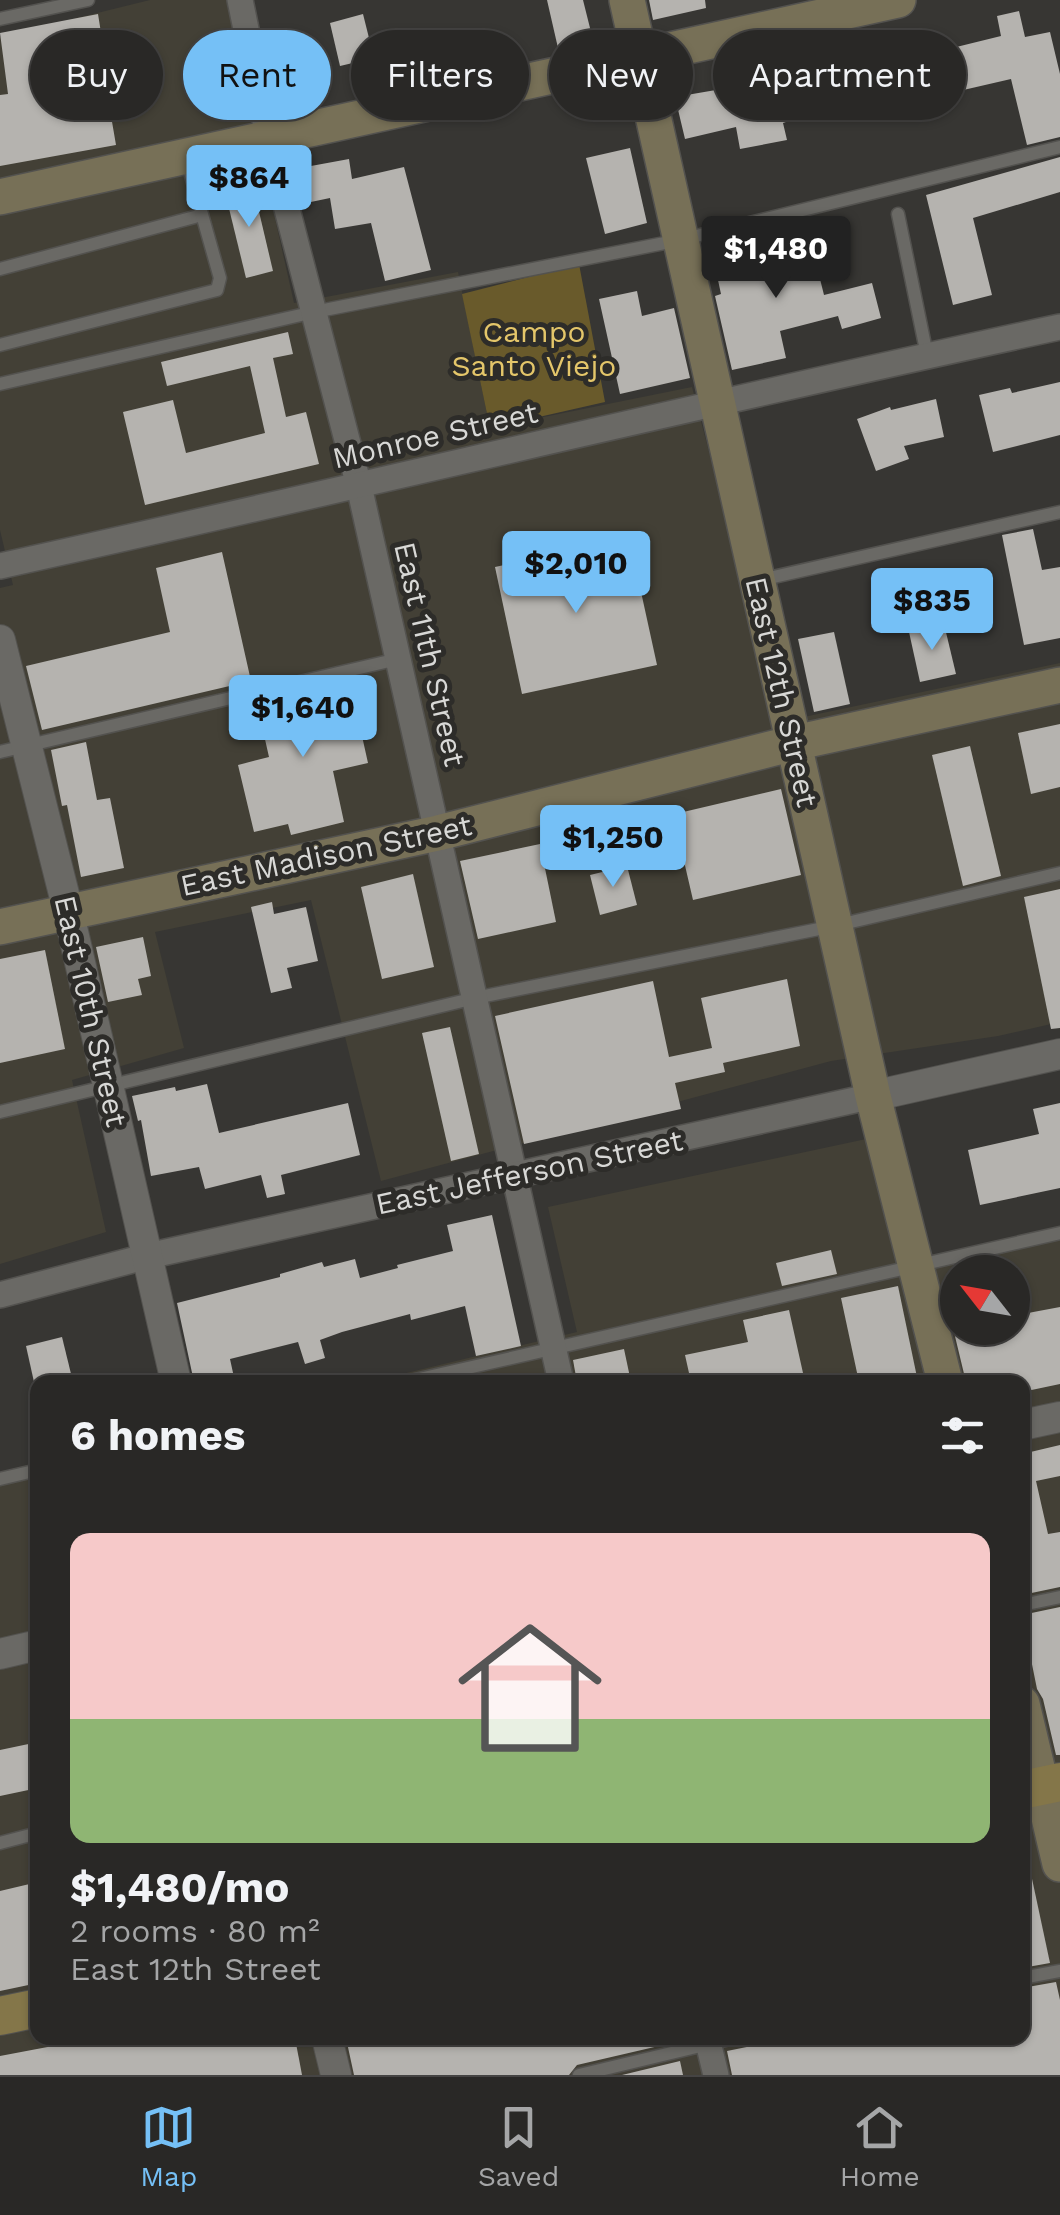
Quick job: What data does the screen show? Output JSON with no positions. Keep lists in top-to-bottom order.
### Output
{
  "streets": {
    "main road": ["East 12th Street", "East Madison Street"],
    "street": [
      "Monroe Street",
      "East 11th Street",
      "East 10th Street",
      "East Jefferson Street"
    ]
  },
  "crossings": [
    ["Monroe Street", "East 11th Street"],
    ["Monroe Street", "East 12th Street"],
    ["East 11th Street", "East Madison Street"],
    ["East 11th Street", "East Jefferson Street"],
    ["East 12th Street", "East Madison Street"],
    ["East 12th Street", "East Jefferson Street"],
    ["East Madison Street", "East 10th Street"],
    ["East 10th Street", "East Jefferson Street"]
  ],
  "parks": ["Campo Santo Viejo"],
  "north": "top left",
  "page": {
    "chip": [
      "Buy",
      "Rent",
      "Filters",
      "New",
      "Apartment"
    ],
    "price": [
      "$864",
      "$1,480",
      "$2,010",
      "$835",
      "$1,640",
      "$1,250"
    ],
    "heading": "6 homes",
    "list": [
      {
        "name": "$1,480/mo",
        "note": "2 rooms · 80 m² · East 12th Street"
      }
    ],
    "tabs": ["Map", "Saved", "Home"]
  }
}
